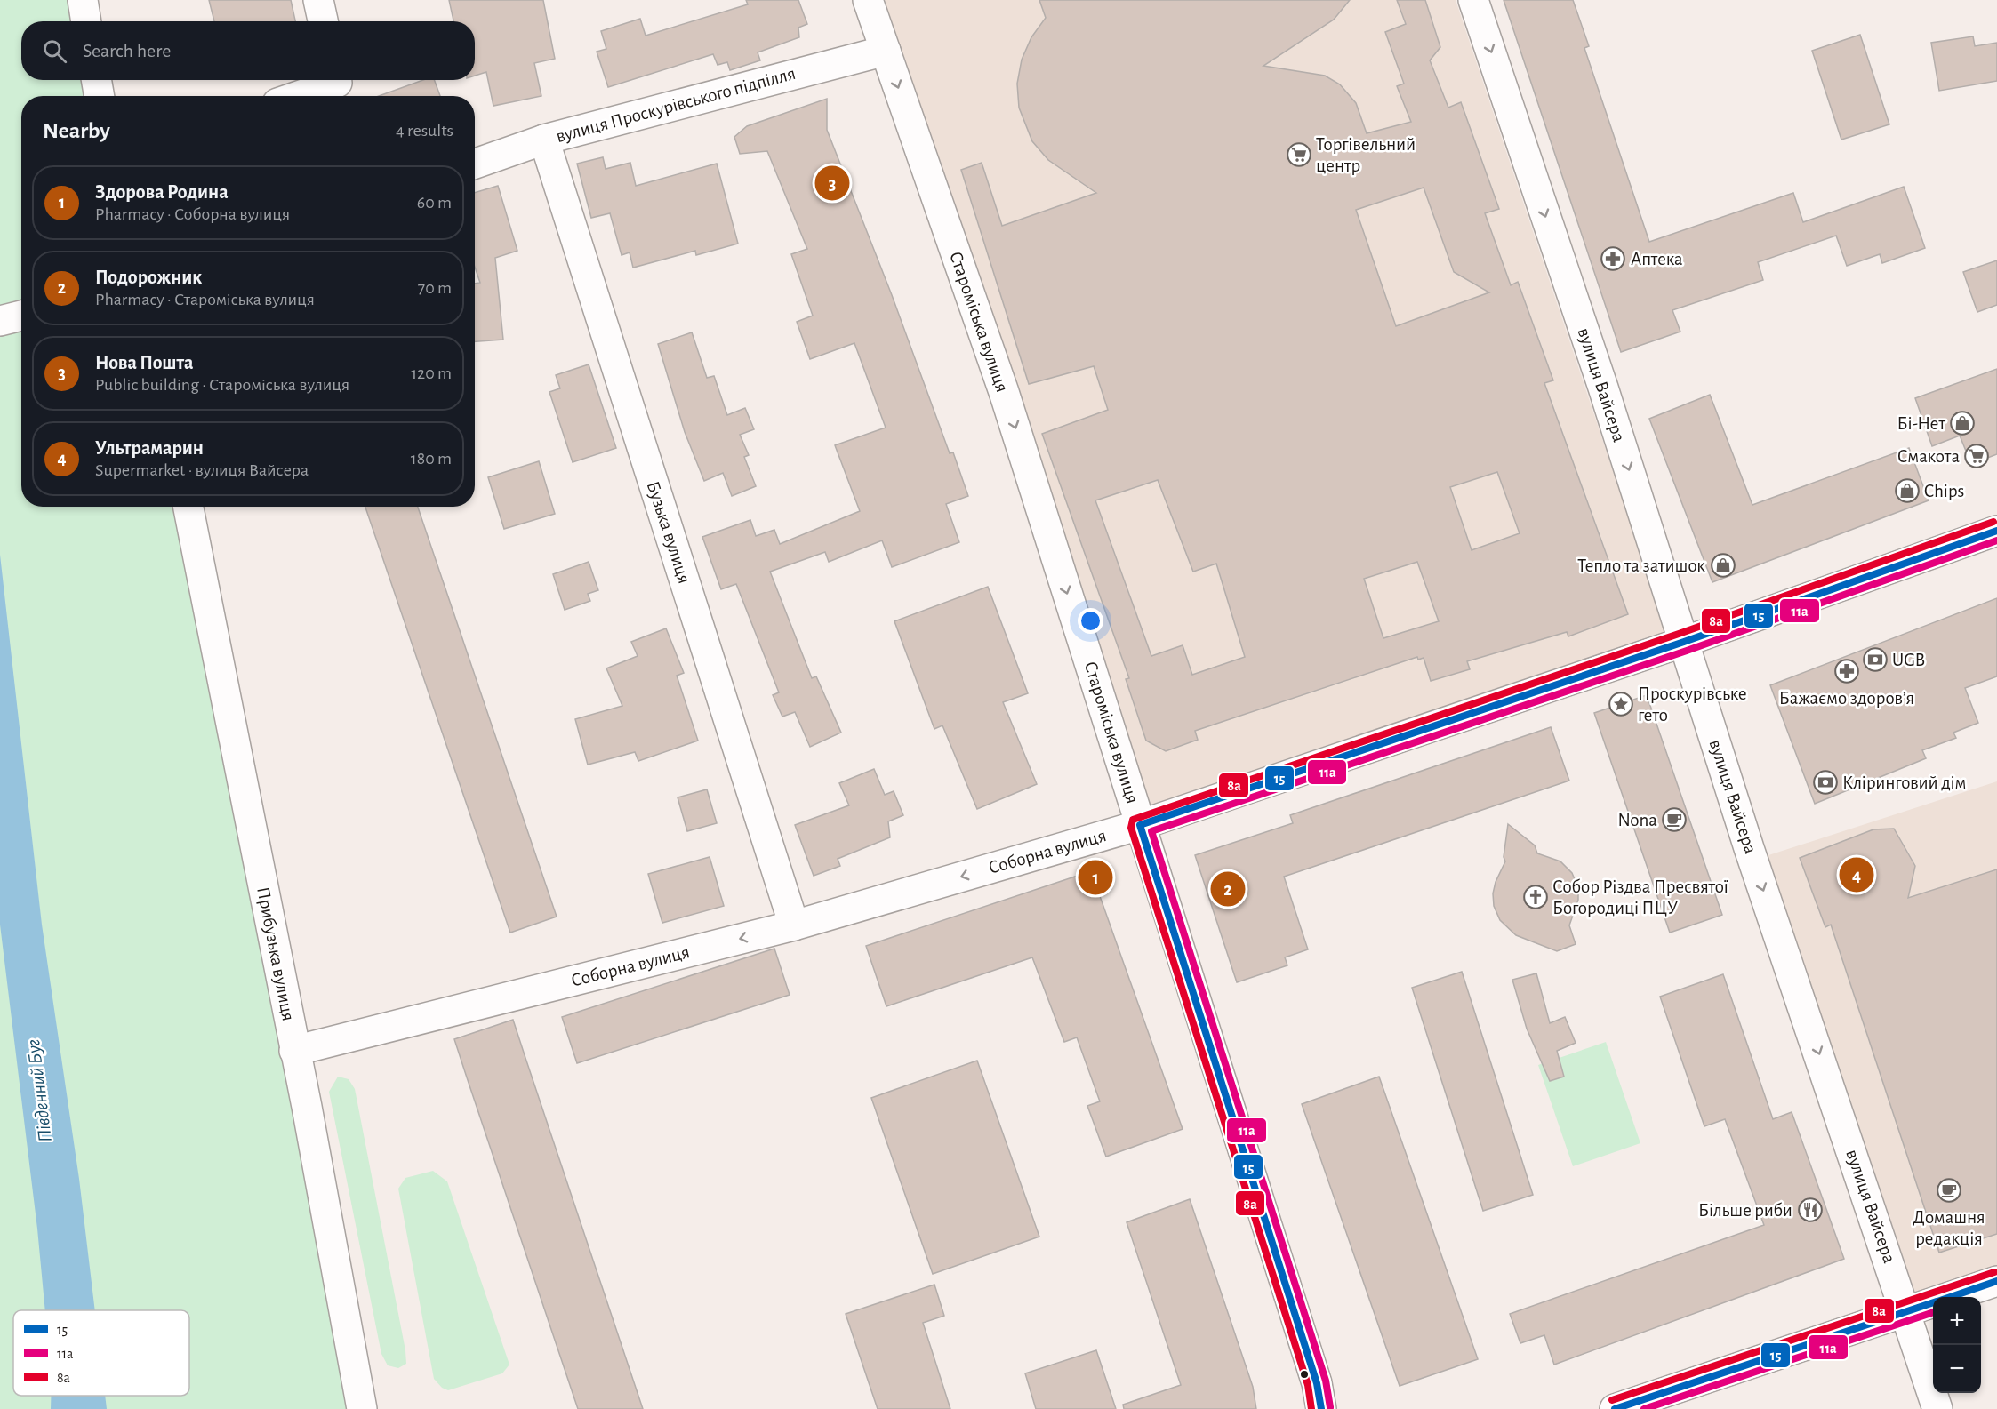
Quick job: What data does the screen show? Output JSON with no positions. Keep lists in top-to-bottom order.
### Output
{
  "streets": {
    "street": [
      "вулиця Проскурівського підпілля",
      "Староміська вулиця",
      "вулиця Вайсера",
      "Бузька вулиця",
      "Соборна вулиця",
      "Прибузька вулиця"
    ]
  },
  "crossings": [
    ["вулиця Проскурівського підпілля", "Староміська вулиця"],
    ["вулиця Проскурівського підпілля", "Бузька вулиця"],
    ["Староміська вулиця", "Соборна вулиця"],
    ["вулиця Вайсера", "Соборна вулиця"],
    ["Бузька вулиця", "Соборна вулиця"],
    ["Соборна вулиця", "Прибузька вулиця"]
  ],
  "one_way": ["Староміська вулиця", "вулиця Вайсера", "Соборна вулиця"],
  "water": ["Південний Буг"],
  "places": {
    "supermarket": ["Торгівельний центр", "Смакота"],
    "pharmacy": ["Аптека", "Бажаємо здоровʼя"],
    "shop": ["Бі-Нет", "Chips", "Тепло та затишок"],
    "bank": ["UGB", "Кліринговий дім"],
    "place": ["Проскурівське гето"],
    "cafe": ["Nona", "Домашня редакція"],
    "church": ["Собор Різдва Пресвятої Богородиці ПЦУ"],
    "restaurant": ["Більше риби"]
  },
  "lines": ["transit line 8а", "transit line 15", "transit line 11а"],
  "legend": ["15", "11а", "8а"],
  "page": {
    "search": "Search here",
    "heading": ["Nearby", "4 results"],
    "pins": [
      "3",
      "4",
      "1",
      "2"
    ],
    "list": [
      {
        "mark": "1",
        "name": "Здорова Родина",
        "note": "Pharmacy · Соборна вулиця",
        "value": "60 m"
      },
      {
        "mark": "2",
        "name": "Подорожник",
        "note": "Pharmacy · Староміська вулиця",
        "value": "70 m"
      },
      {
        "mark": "3",
        "name": "Нова Пошта",
        "note": "Public building · Староміська вулиця",
        "value": "120 m"
      },
      {
        "mark": "4",
        "name": "Ультрамарин",
        "note": "Supermarket · вулиця Вайсера",
        "value": "180 m"
      }
    ],
    "map_buttons": ["+", "−"]
  }
}
